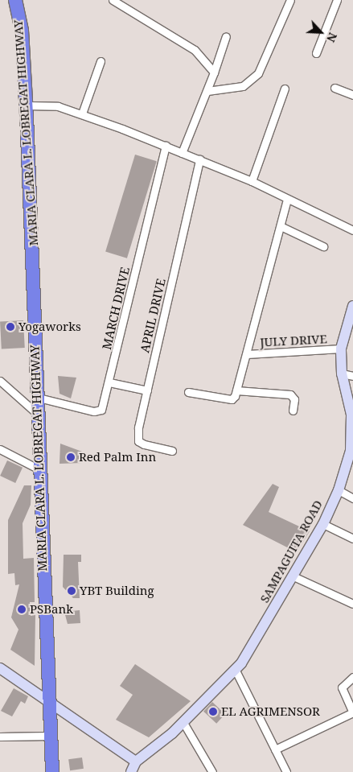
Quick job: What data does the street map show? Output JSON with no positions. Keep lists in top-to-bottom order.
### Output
{
  "streets": {
    "highway": ["MARIA CLARA L. LOBREGAT HIGHWAY"],
    "street": [
      "MARCH DRIVE",
      "APRIL DRIVE",
      "JULY DRIVE",
      "SAMPAGUITA ROAD"
    ]
  },
  "crossings": [
    ["MARIA CLARA L. LOBREGAT HIGHWAY", "MARCH DRIVE"],
    ["JULY DRIVE", "SAMPAGUITA ROAD"]
  ],
  "places": [
    "Yogaworks",
    "Red Palm Inn",
    "YBT Building",
    "PSBank",
    "EL AGRIMENSOR"
  ],
  "north": "bottom right"
}
